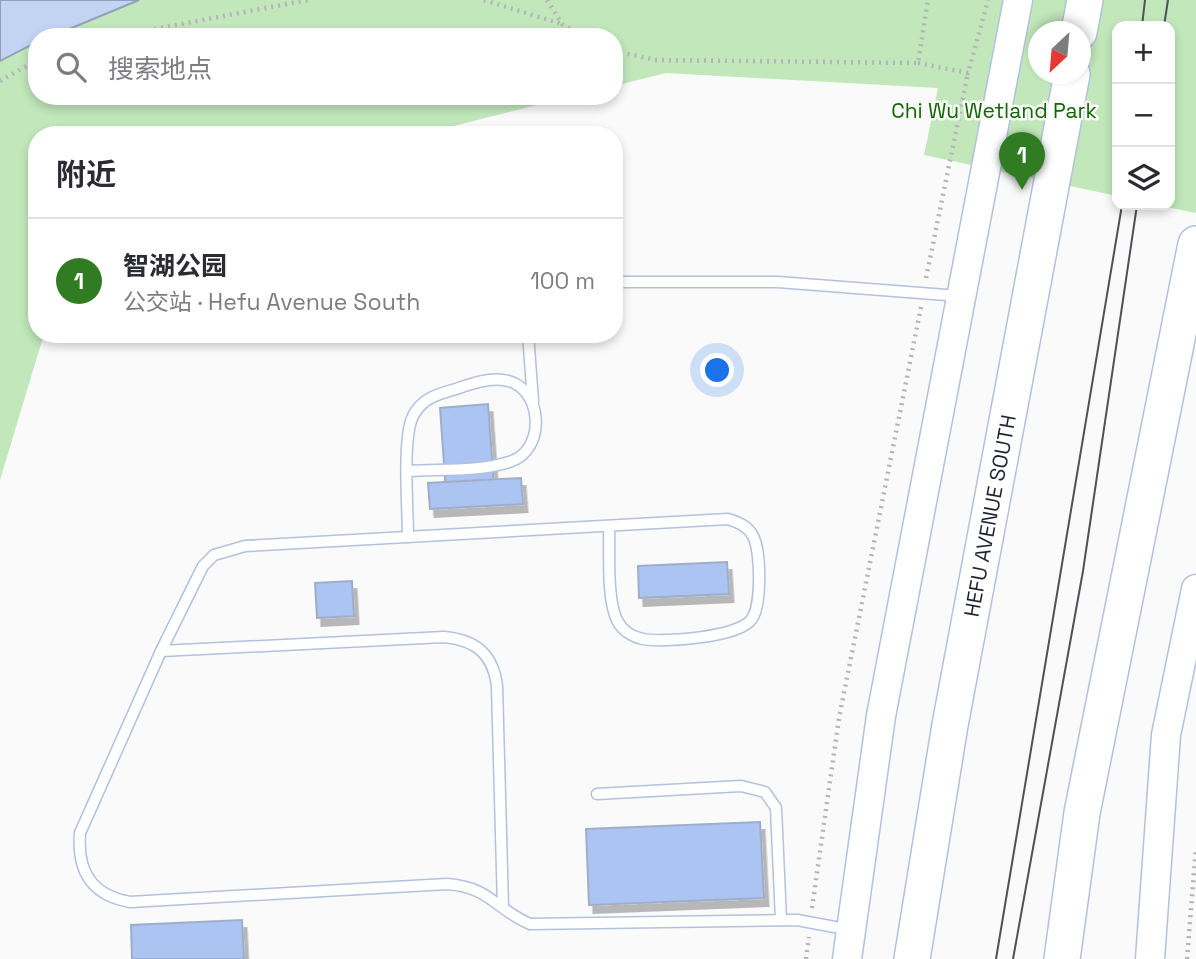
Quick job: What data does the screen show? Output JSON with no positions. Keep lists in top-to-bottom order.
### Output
{
  "streets": {
    "main road": ["HEFU AVENUE SOUTH"]
  },
  "parks": ["Chi Wu Wetland Park"],
  "north": "bottom left",
  "page": {
    "map_buttons": ["+", "−"],
    "search": "搜索地点",
    "heading": "附近",
    "pins": "1",
    "list": [
      {
        "mark": "1",
        "name": "智湖公园",
        "note": "公交站 · Hefu Avenue South",
        "value": "100 m"
      }
    ]
  }
}
